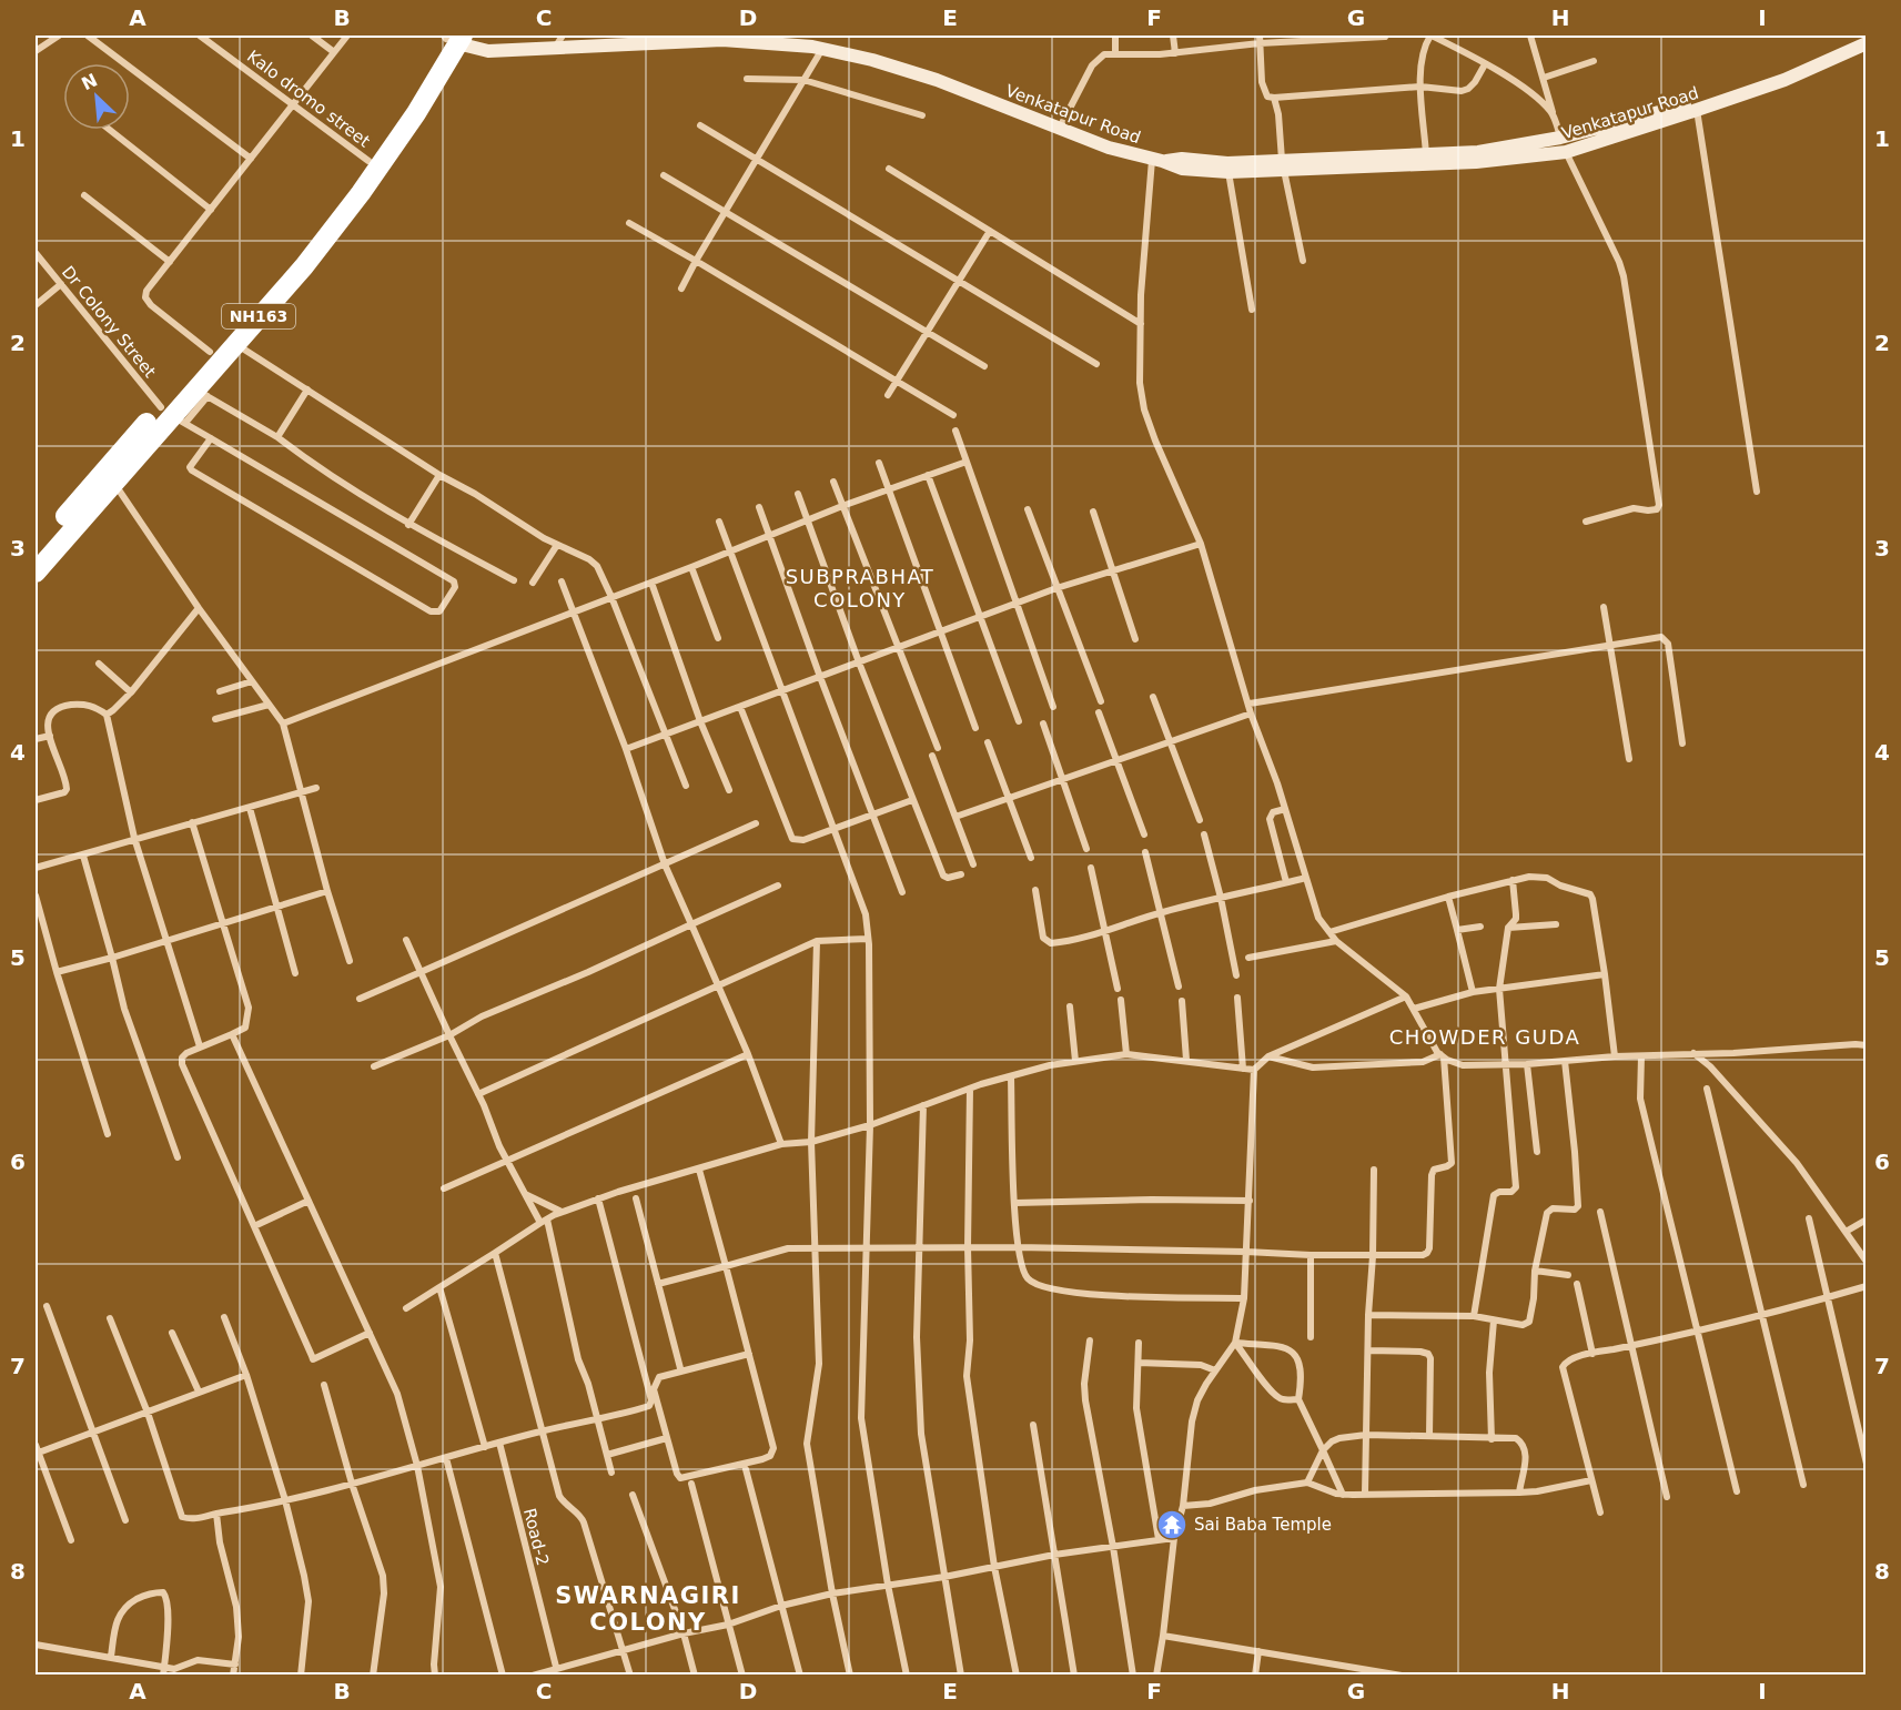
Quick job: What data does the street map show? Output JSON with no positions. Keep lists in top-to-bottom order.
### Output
{
  "streets": {
    "highway": ["NH163"],
    "street": [
      "Kalo dromo street",
      "Venkatapur Road",
      "Dr Colony Street",
      "Road-2"
    ]
  },
  "crossings": [
    ["Kalo dromo street", "NH163"],
    ["Venkatapur Road", "NH163"],
    ["NH163", "Dr Colony Street"]
  ],
  "districts": ["SUBPRABHAT COLONY", "CHOWDER GUDA", "SWARNAGIRI COLONY"],
  "places": {
    "temple": ["Sai Baba Temple"]
  },
  "north": "top left",
  "grid": {
    "columns": [
      "A",
      "B",
      "C",
      "D",
      "E",
      "F",
      "G",
      "H",
      "I"
    ],
    "rows": [
      "1",
      "2",
      "3",
      "4",
      "5",
      "6",
      "7",
      "8"
    ]
  }
}
